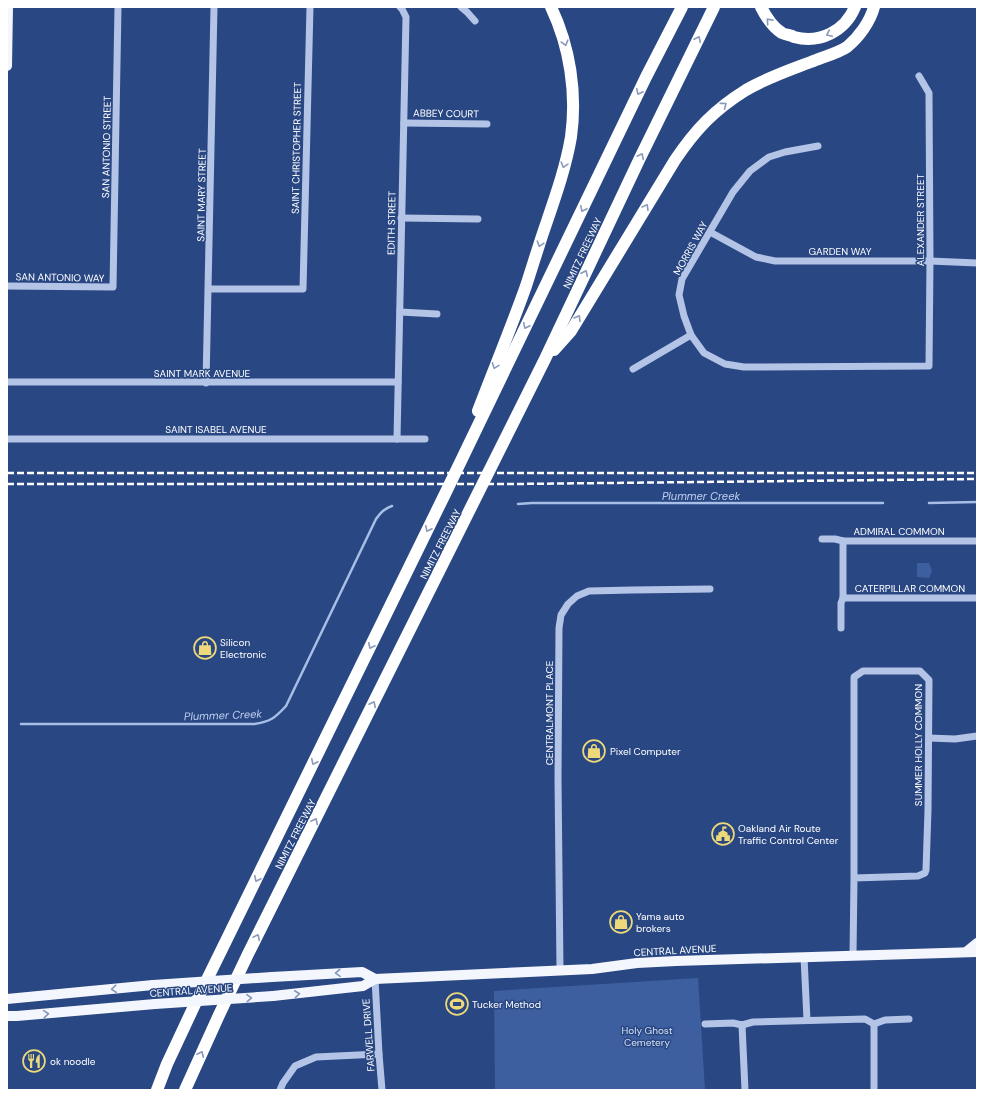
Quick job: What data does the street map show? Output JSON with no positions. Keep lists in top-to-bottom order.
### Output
{
  "streets": {
    "highway": ["NIMITZ FREEWAY"],
    "main road": ["CENTRAL AVENUE"],
    "street": [
      "ABBEY COURT",
      "SAN ANTONIO STREET",
      "SAINT CHRISTOPHER STREET",
      "SAINT MARY STREET",
      "ALEXANDER STREET",
      "EDITH STREET",
      "MORRIS WAY",
      "GARDEN WAY",
      "SAN ANTONIO WAY",
      "SAINT MARK AVENUE",
      "SAINT ISABEL AVENUE",
      "ADMIRAL COMMON",
      "CATERPILLAR COMMON",
      "CENTRALMONT PLACE",
      "SUMMER HOLLY COMMON",
      "FARWELL DRIVE"
    ]
  },
  "crossings": [
    ["ABBEY COURT", "EDITH STREET"],
    ["SAN ANTONIO STREET", "SAN ANTONIO WAY"],
    ["SAINT CHRISTOPHER STREET", "SAINT MARY STREET"],
    ["SAINT MARY STREET", "SAINT MARK AVENUE"],
    ["ALEXANDER STREET", "MORRIS WAY"],
    ["ALEXANDER STREET", "GARDEN WAY"],
    ["EDITH STREET", "SAINT MARK AVENUE"],
    ["EDITH STREET", "SAINT ISABEL AVENUE"],
    ["MORRIS WAY", "GARDEN WAY"],
    ["CENTRALMONT PLACE", "CENTRAL AVENUE"],
    ["SUMMER HOLLY COMMON", "CENTRAL AVENUE"],
    ["CENTRAL AVENUE", "FARWELL DRIVE"]
  ],
  "water": ["Plummer Creek"],
  "parks": ["Holy Ghost Cemetery"],
  "places": {
    "shop": ["Silicon Electronic", "Pixel Computer", "Yama auto brokers"],
    "public building": ["Oakland Air Route Traffic Control Center"],
    "sports": ["Tucker Method"],
    "restaurant": ["ok noodle"]
  }
}
